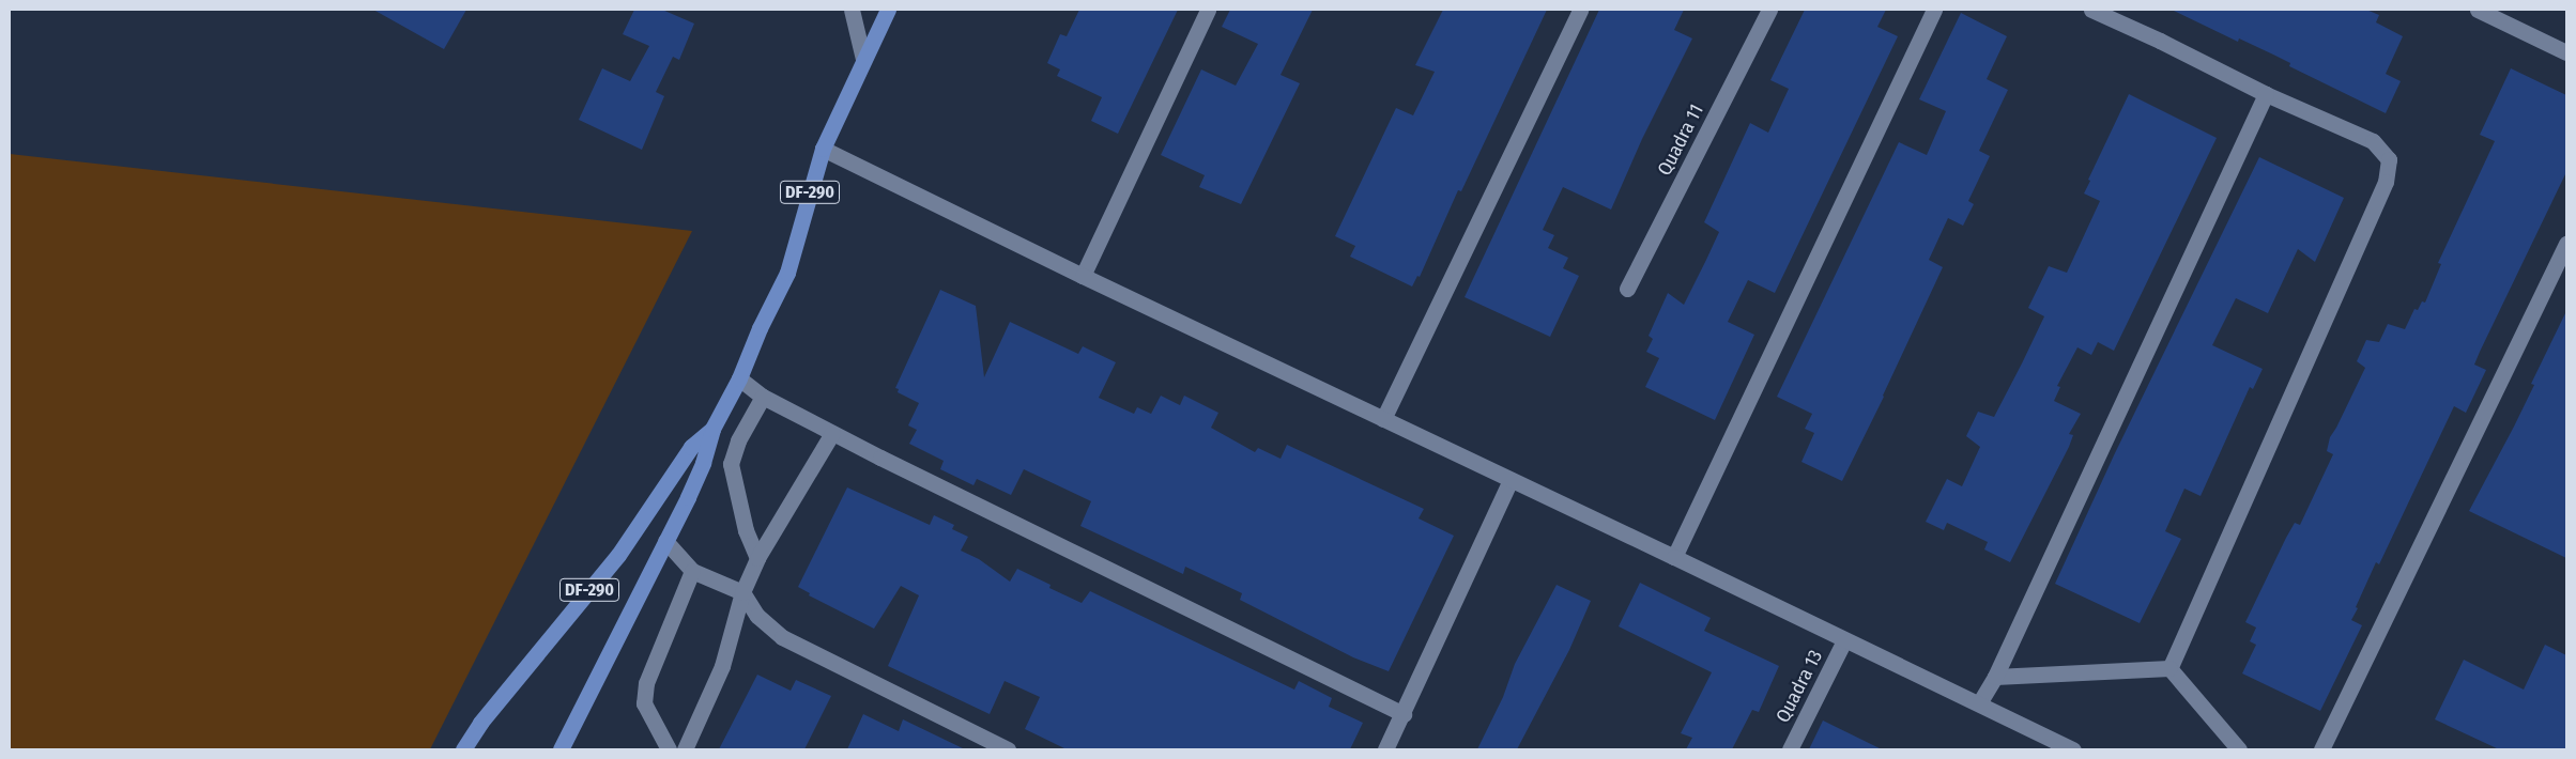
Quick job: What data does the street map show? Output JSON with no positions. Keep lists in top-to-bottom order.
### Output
{
  "streets": {
    "highway": ["DF-290"],
    "street": ["Quadra 11", "Quadra 13"]
  }
}
